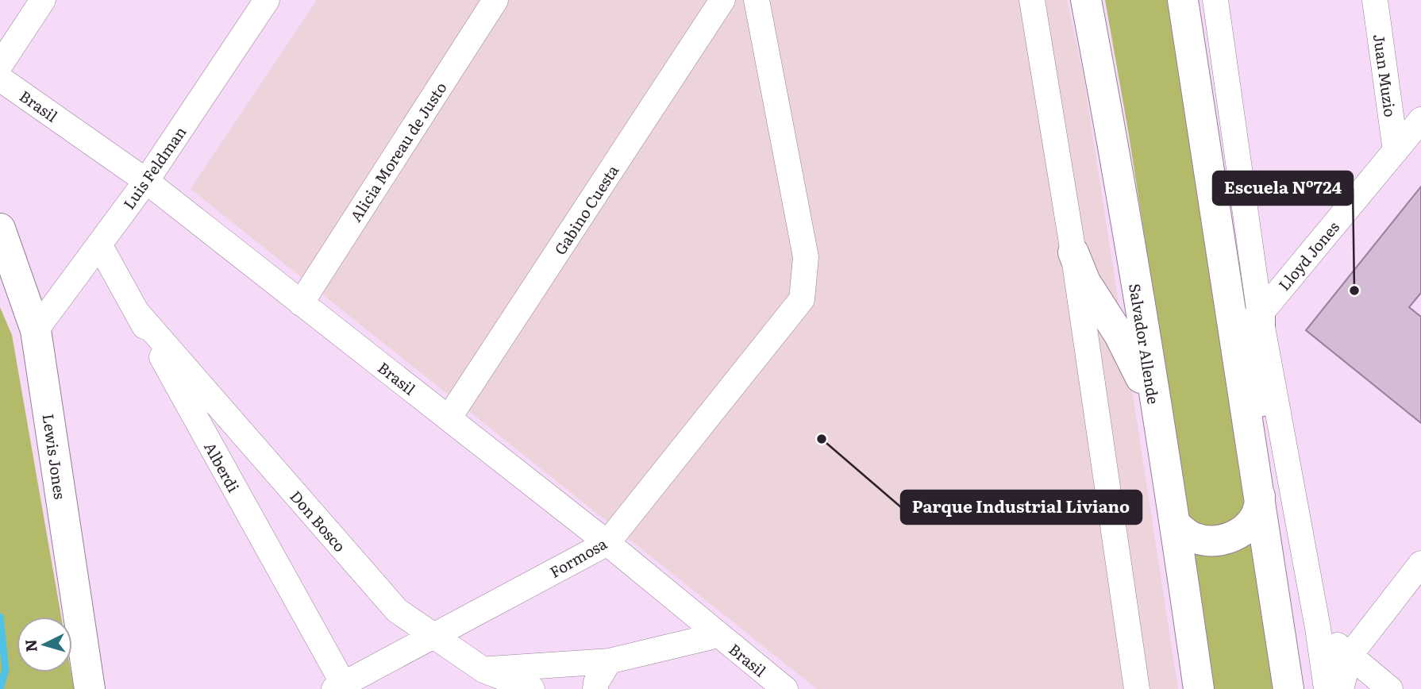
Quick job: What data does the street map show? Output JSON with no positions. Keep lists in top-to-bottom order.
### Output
{
  "streets": {
    "main road": ["Salvador Allende", "Lewis Jones"],
    "street": [
      "Juan Muzio",
      "Brasil",
      "Alicia Moreau de Justo",
      "Luis Feldman",
      "Gabino Cuesta",
      "Lloyd Jones",
      "Alberdi",
      "Don Bosco",
      "Formosa"
    ]
  },
  "crossings": [
    ["Juan Muzio", "Lloyd Jones"],
    ["Brasil", "Alicia Moreau de Justo"],
    ["Brasil", "Luis Feldman"],
    ["Brasil", "Gabino Cuesta"],
    ["Brasil", "Formosa"],
    ["Luis Feldman", "Lewis Jones"],
    ["Luis Feldman", "Alberdi"],
    ["Alberdi", "Don Bosco"],
    ["Alberdi", "Formosa"],
    ["Don Bosco", "Formosa"]
  ],
  "places": ["Escuela Nº724", "Parque Industrial Liviano"],
  "north": "left"
}
